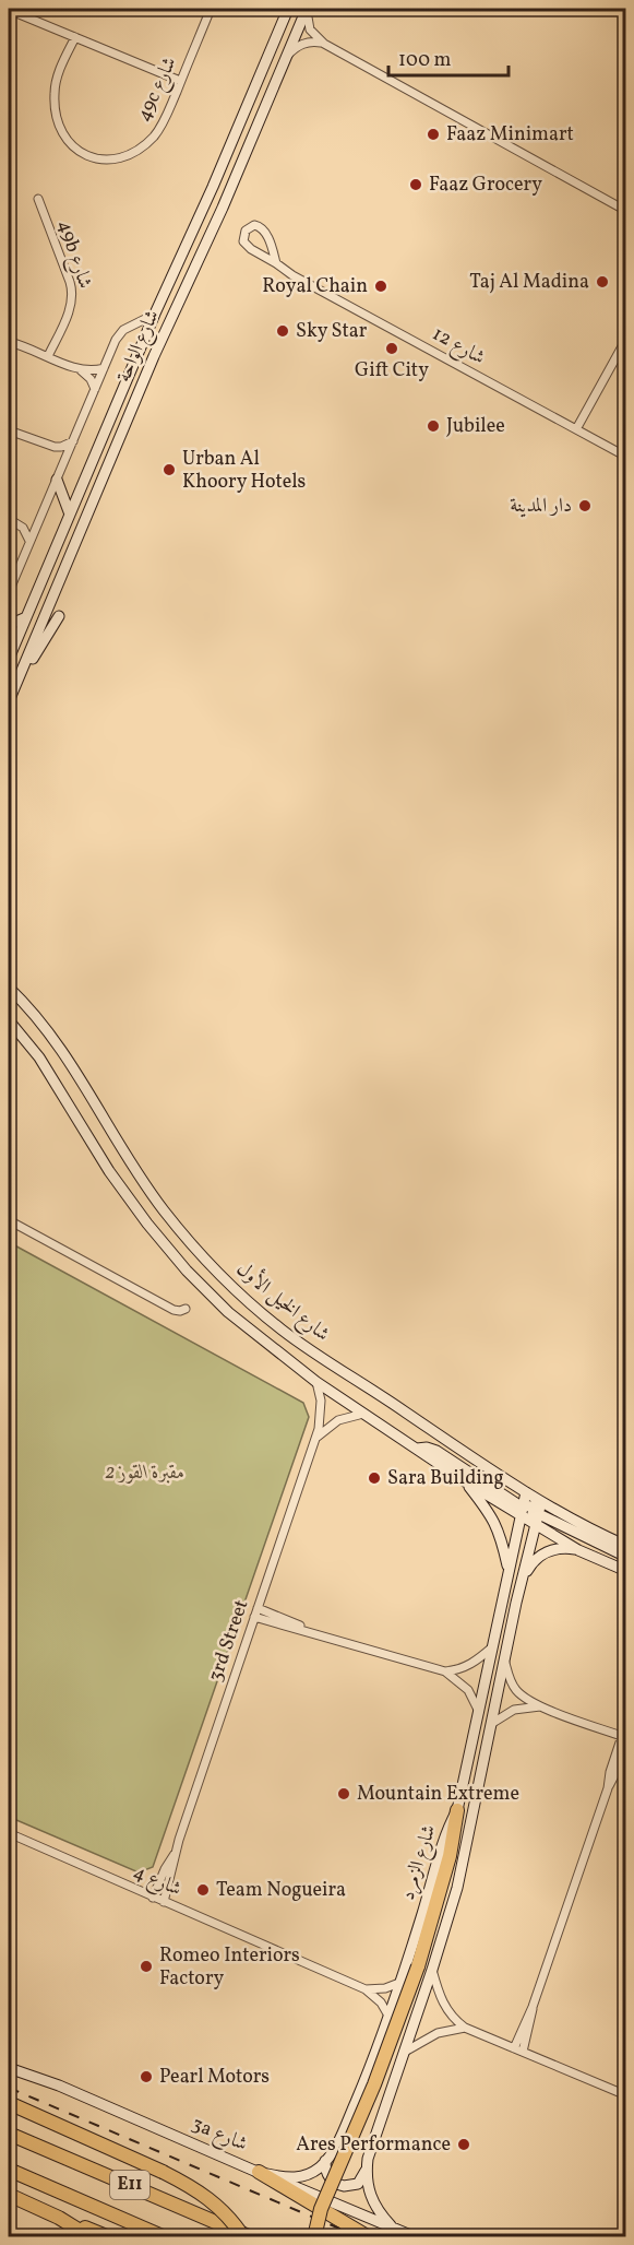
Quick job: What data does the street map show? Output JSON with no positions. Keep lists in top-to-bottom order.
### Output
{
  "streets": {
    "highway": ["E11"],
    "street": [
      "49c شارع",
      "49b شارع",
      "شارع الواحة",
      "شارع 12",
      "شارع الخيل الأول",
      "3rd Street",
      "شارع الزمرد",
      "شارع 4",
      "3a شارع"
    ]
  },
  "crossings": [
    ["شارع الخيل الأول", "3rd Street"],
    ["شارع الخيل الأول", "شارع الزمرد"],
    ["شارع الزمرد", "شارع 4"],
    ["شارع الزمرد", "3a شارع"]
  ],
  "parks": ["مقبرة القوز 2"],
  "places": [
    "Faaz Minimart",
    "Faaz Grocery",
    "Taj Al Madina",
    "Royal Chain",
    "Sky Star",
    "Gift City",
    "Jubilee",
    "Urban Al Khoory Hotels",
    "دار المدينة",
    "Sara Building",
    "Mountain Extreme",
    "Team Nogueira",
    "Romeo Interiors Factory",
    "Pearl Motors",
    "Ares Performance"
  ],
  "scale_bar": "100 m"
}
